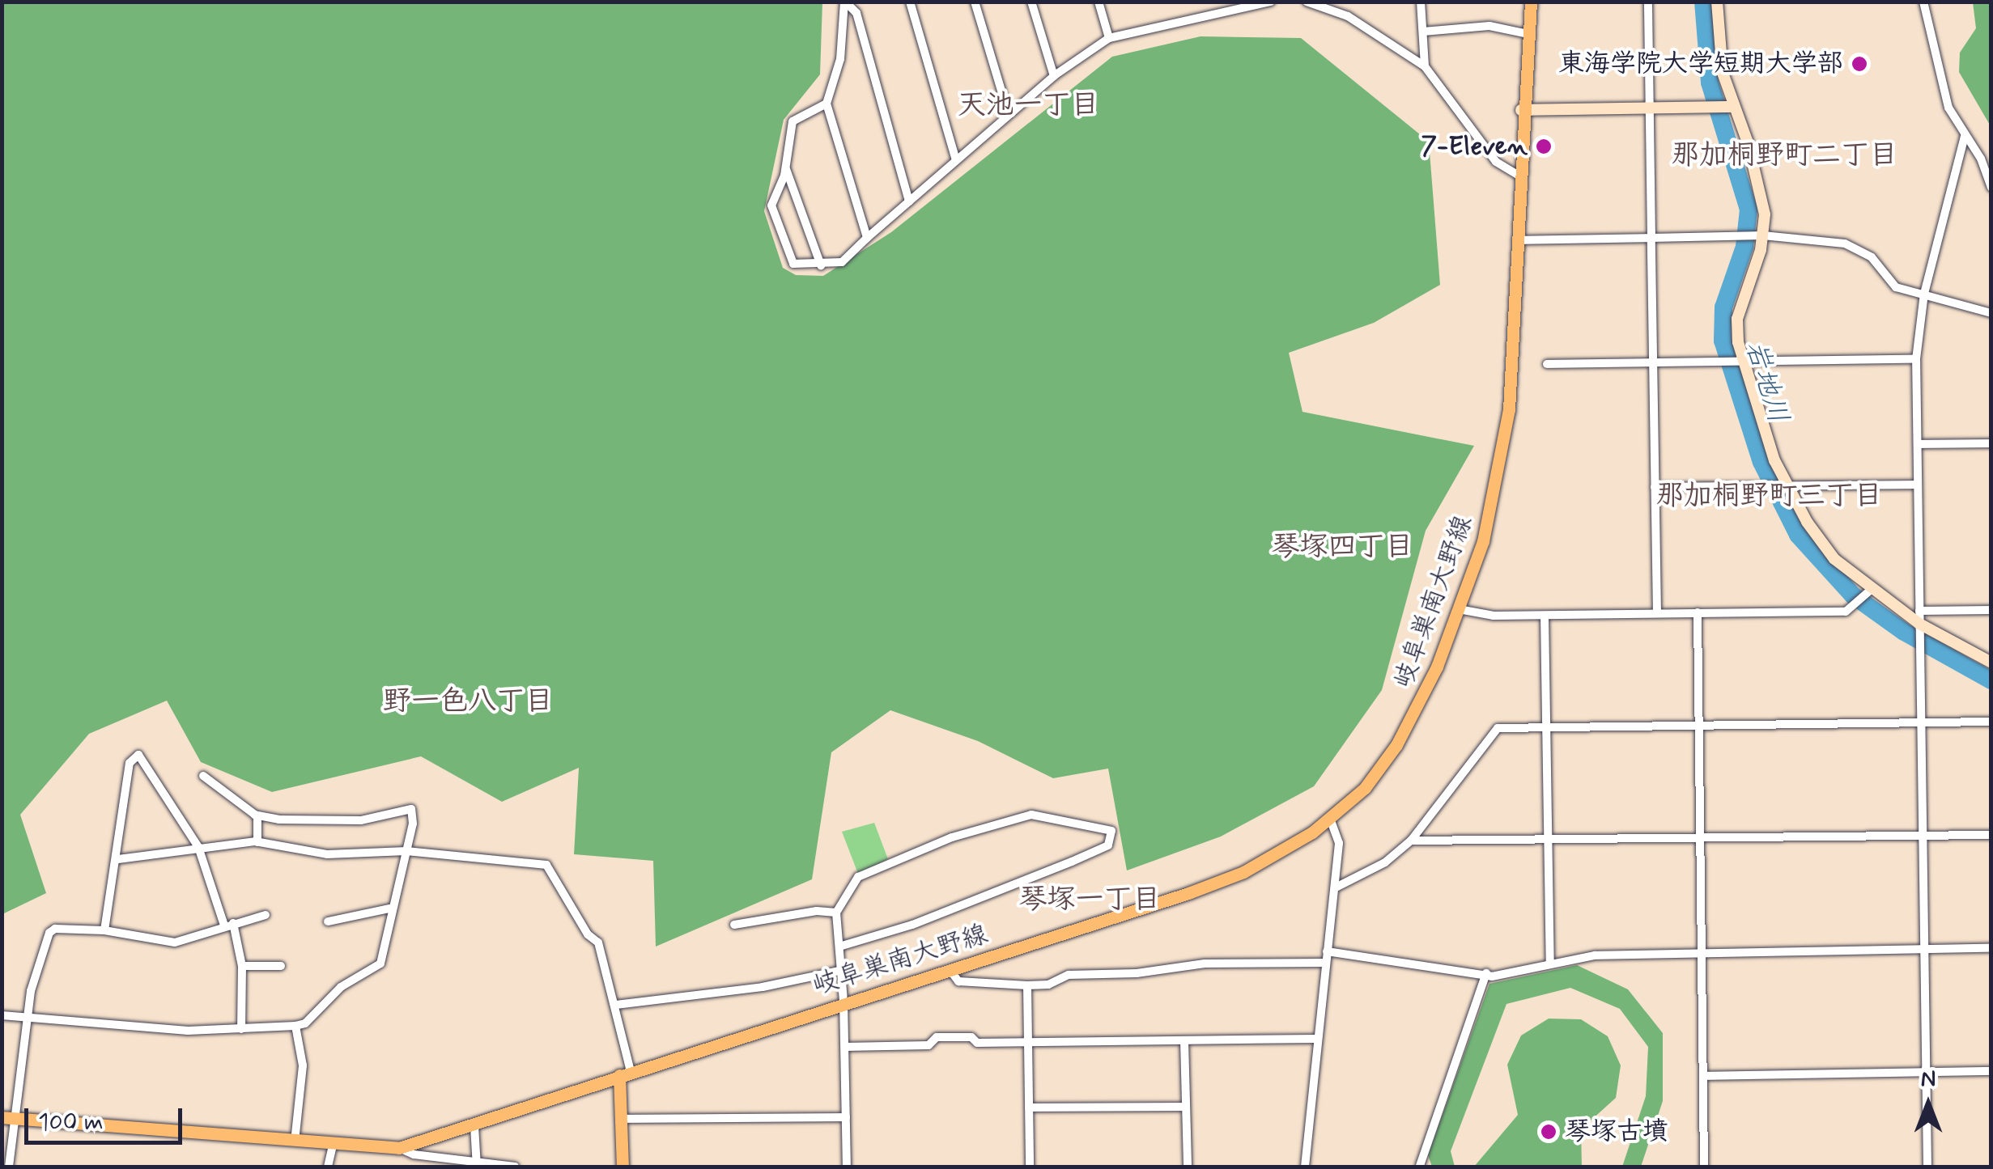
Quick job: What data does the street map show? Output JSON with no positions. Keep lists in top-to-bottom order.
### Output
{
  "streets": {
    "main road": ["岐阜巣南大野線"]
  },
  "districts": [
    "天池一丁目",
    "那加桐野町二丁目",
    "那加桐野町三丁目",
    "琴塚四丁目",
    "野一色八丁目",
    "琴塚一丁目"
  ],
  "water": ["岩地川"],
  "places": ["東海学院大学短期大学部", "7-Eleven", "琴塚古墳"],
  "scale_bar": "100 m",
  "north": "top"
}
